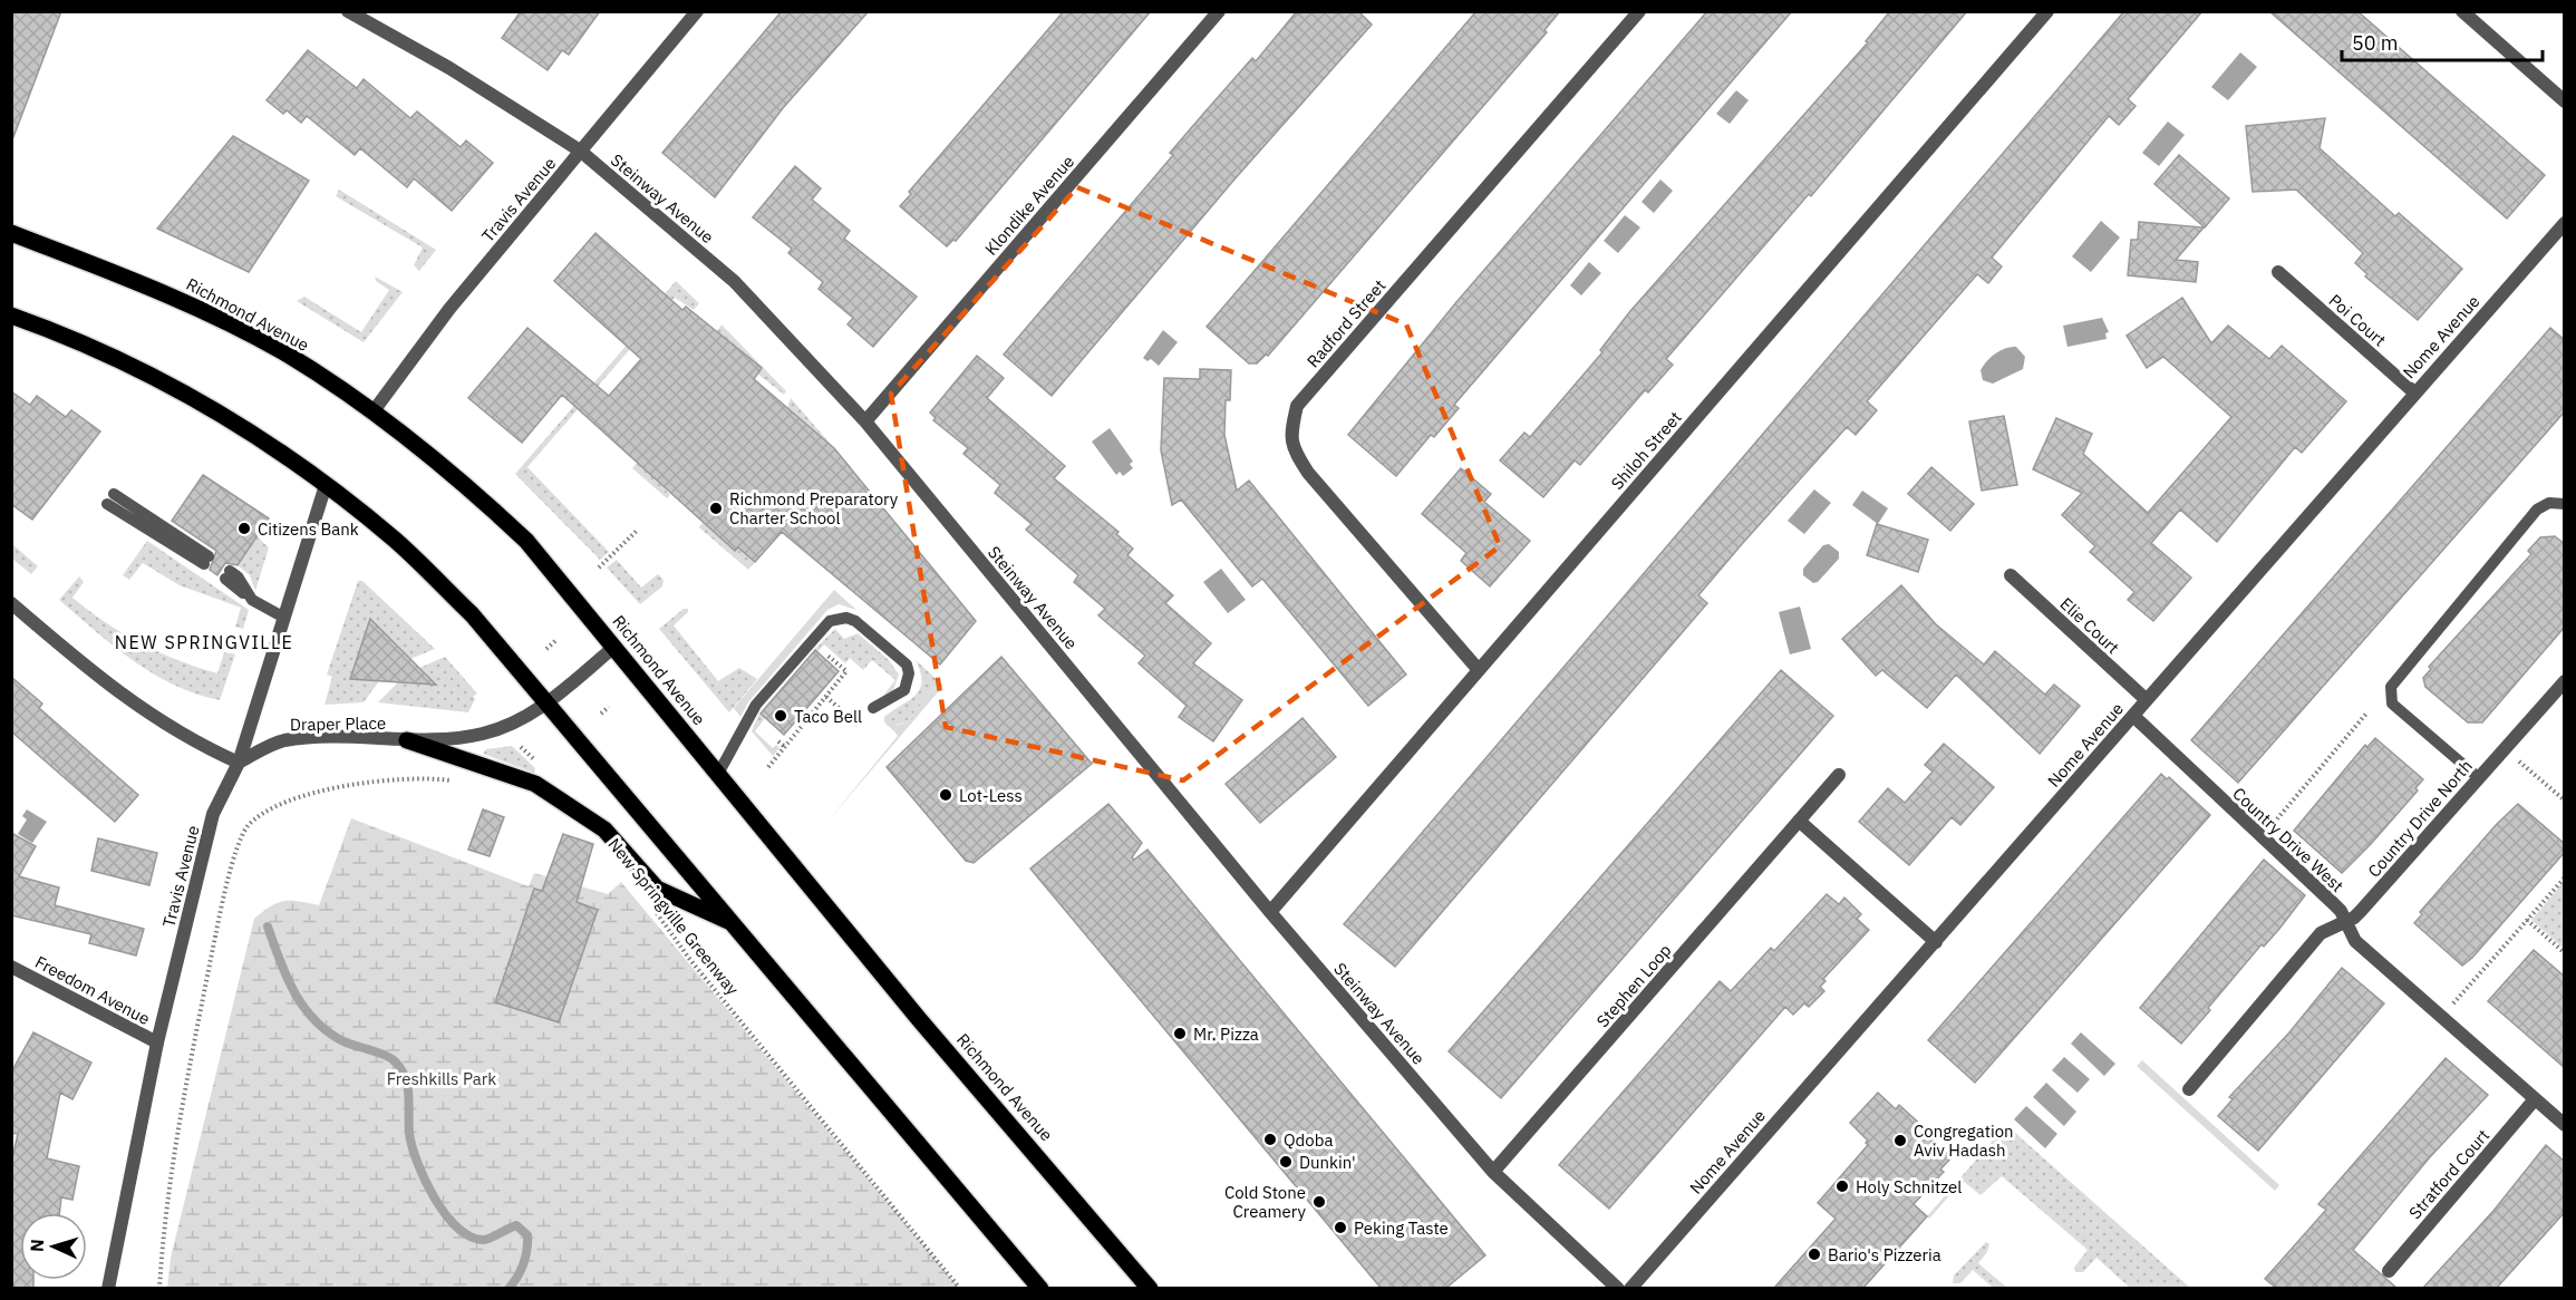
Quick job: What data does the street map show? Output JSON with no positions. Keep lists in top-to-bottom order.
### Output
{
  "streets": {
    "main road": ["Richmond Avenue"],
    "street": [
      "Steinway Avenue",
      "Travis Avenue",
      "Klondike Avenue",
      "Poi Court",
      "Radford Street",
      "Nome Avenue",
      "Shiloh Street",
      "Elie Court",
      "Draper Place",
      "Country Drive North",
      "Country Drive West",
      "Stephen Loop",
      "Freedom Avenue",
      "Stratford Court"
    ],
    "path": ["New Springville Greenway"]
  },
  "crossings": [
    ["Steinway Avenue", "Travis Avenue"],
    ["Steinway Avenue", "Klondike Avenue"],
    ["Steinway Avenue", "Shiloh Street"],
    ["Steinway Avenue", "Stephen Loop"],
    ["Travis Avenue", "Richmond Avenue"],
    ["Travis Avenue", "Draper Place"],
    ["Travis Avenue", "Freedom Avenue"],
    ["Richmond Avenue", "Draper Place"],
    ["Poi Court", "Nome Avenue"],
    ["Radford Street", "Shiloh Street"],
    ["Nome Avenue", "Elie Court"],
    ["Nome Avenue", "Country Drive West"],
    ["Country Drive North", "Country Drive West"],
    ["Country Drive West", "Stratford Court"]
  ],
  "districts": ["NEW SPRINGVILLE"],
  "parks": ["Freshkills Park"],
  "places": [
    "Richmond Preparatory Charter School",
    "Citizens Bank",
    "Taco Bell",
    "Lot-Less",
    "Mr. Pizza",
    "Qdoba",
    "Congregation Aviv Hadash",
    "Dunkin'",
    "Holy Schnitzel",
    "Cold Stone Creamery",
    "Peking Taste",
    "Bario's Pizzeria"
  ],
  "scale_bar": "50 m",
  "north": "left"
}
